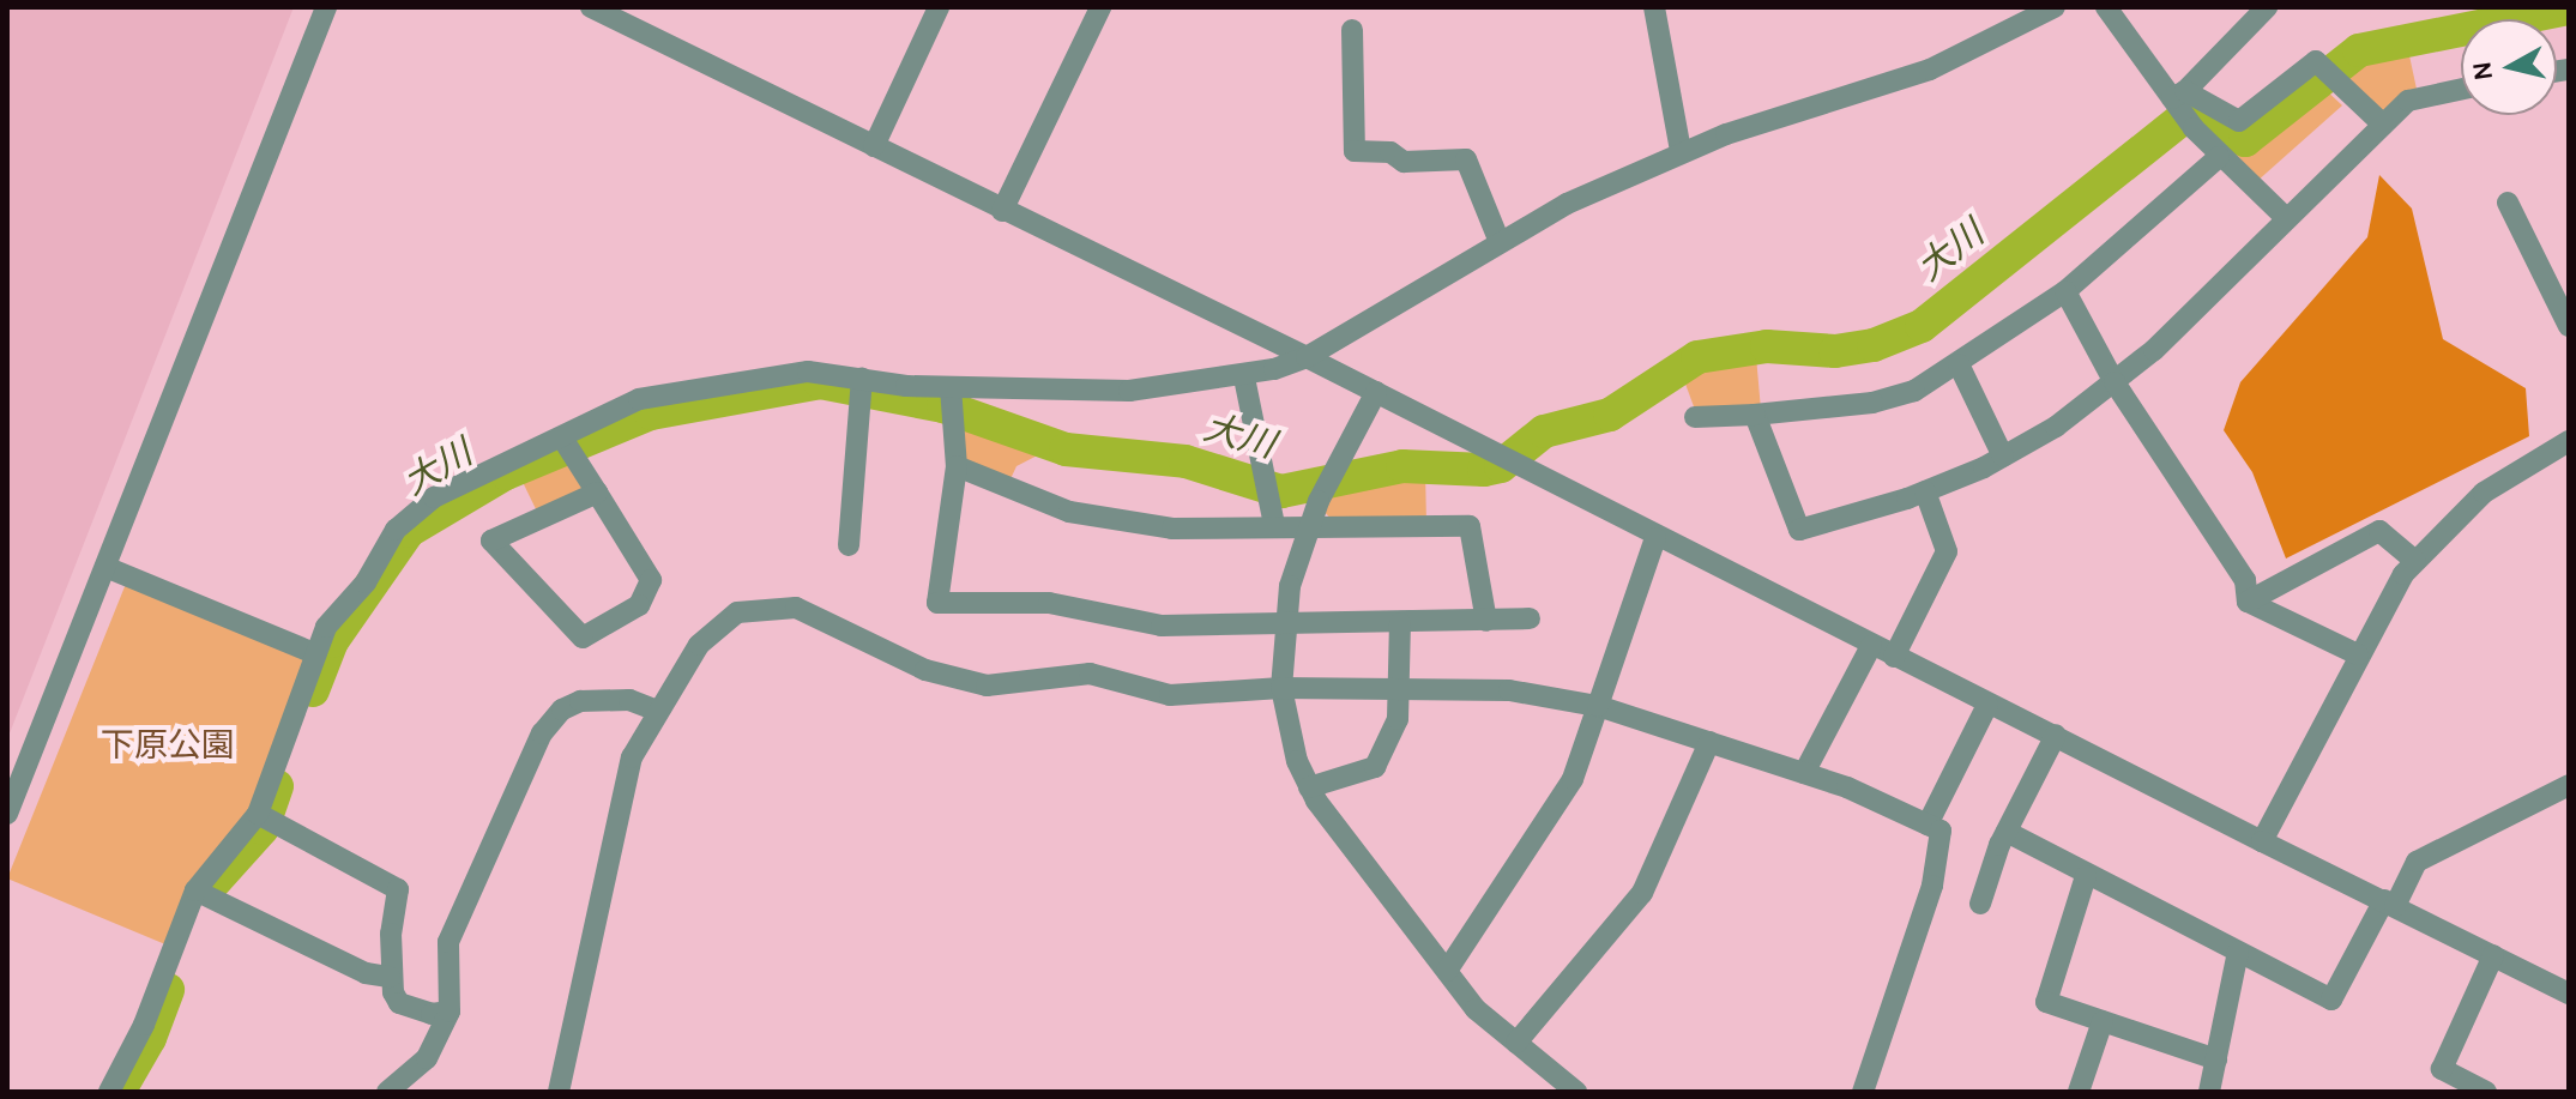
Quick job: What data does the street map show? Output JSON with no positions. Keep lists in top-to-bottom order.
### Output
{
  "water": ["大川"],
  "parks": ["下原公園"],
  "north": "left"
}
